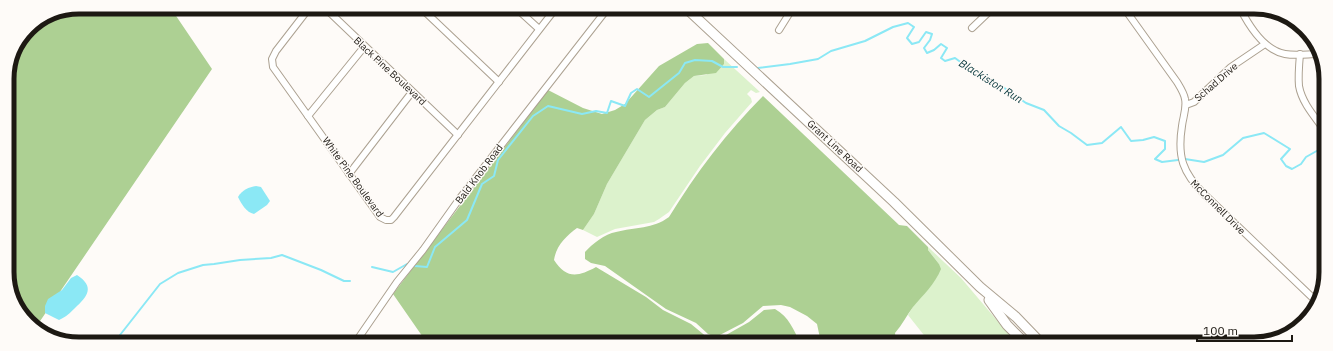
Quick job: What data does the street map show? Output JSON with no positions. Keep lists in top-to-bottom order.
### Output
{
  "streets": {
    "main road": ["Grant Line Road"],
    "street": [
      "Black Pine Boulevard",
      "Schad Drive",
      "Bald Knob Road",
      "White Pine Boulevard",
      "McConnell Drive"
    ]
  },
  "crossings": [
    ["Black Pine Boulevard", "White Pine Boulevard"],
    ["Schad Drive", "McConnell Drive"]
  ],
  "water": ["Blackiston Run"],
  "scale_bar": "100 m"
}
